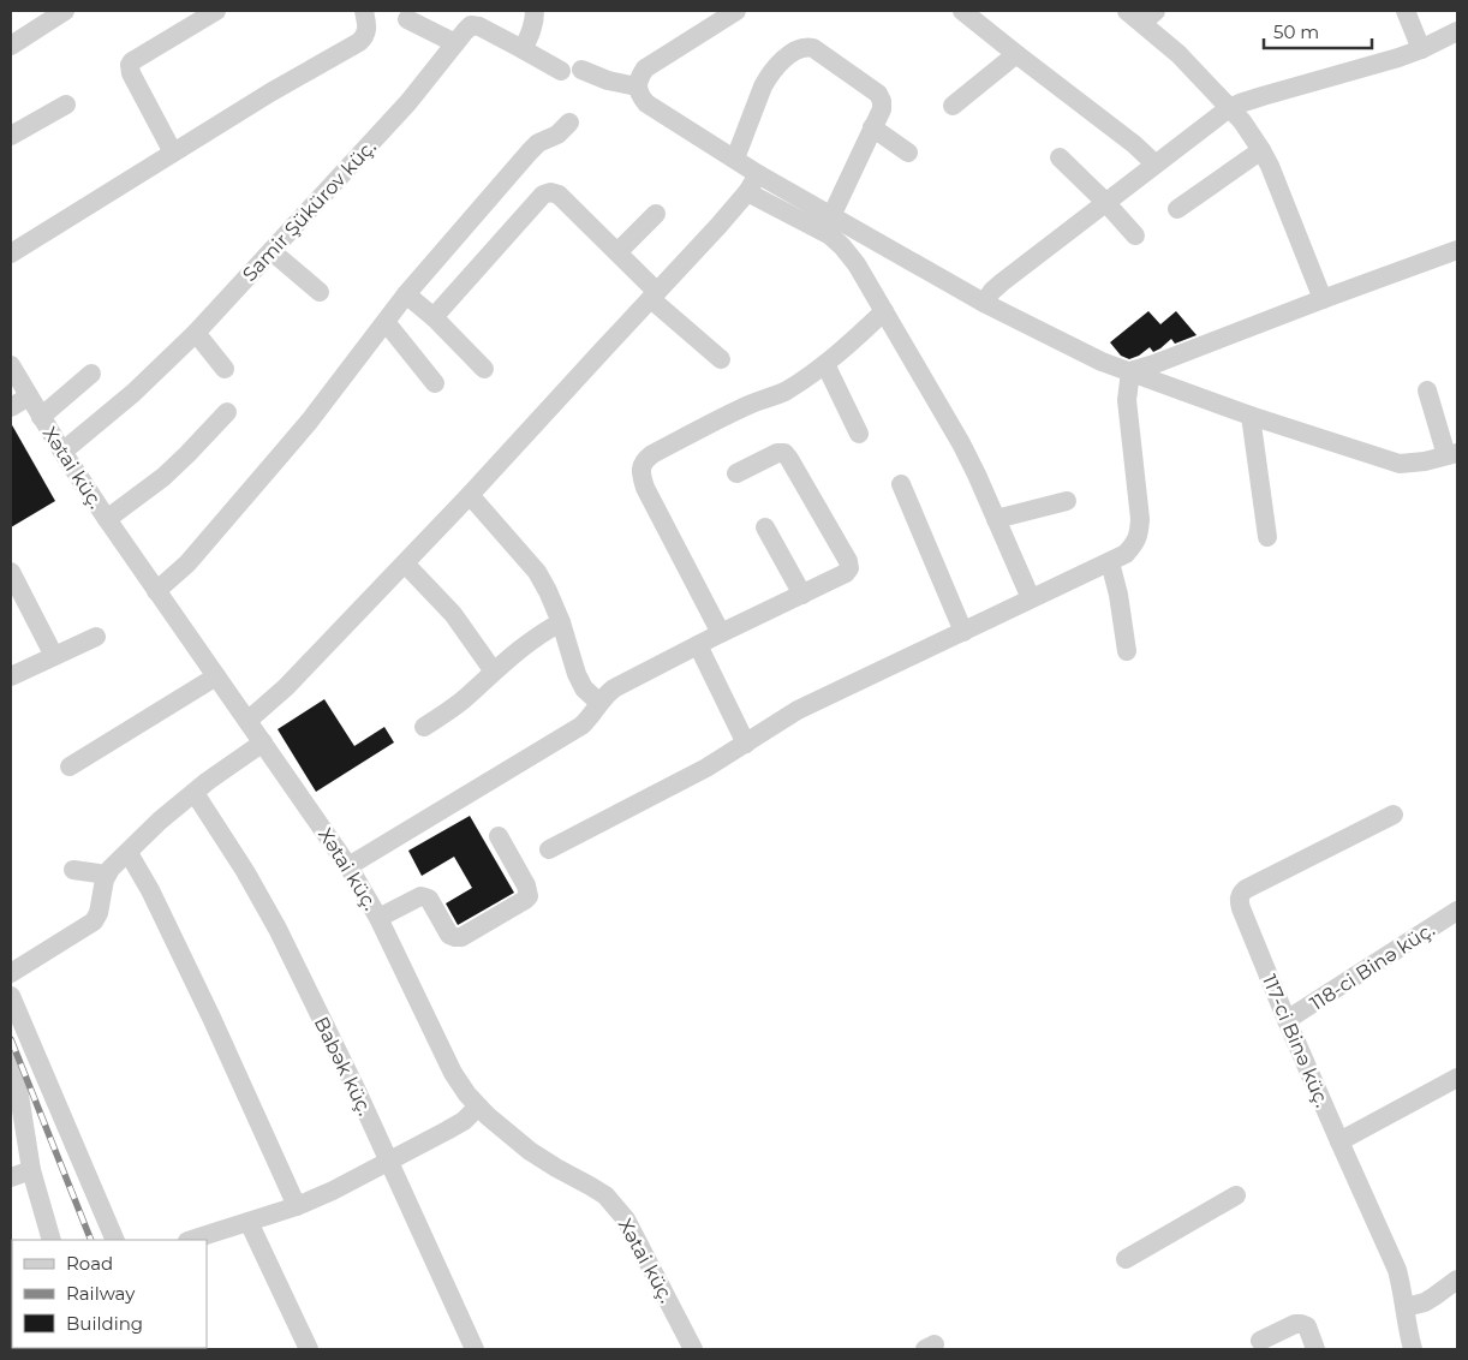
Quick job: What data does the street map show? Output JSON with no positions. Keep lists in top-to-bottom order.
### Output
{
  "streets": {
    "street": [
      "Samir Şükürov küç.",
      "Xətai küç.",
      "118-ci Binə küç.",
      "117-ci Binə küç.",
      "Babək küç."
    ]
  },
  "crossings": [
    ["Samir Şükürov küç.", "Xətai küç."],
    ["118-ci Binə küç.", "117-ci Binə küç."]
  ],
  "legend": ["Road", "Railway", "Building"],
  "scale_bar": "50 m"
}
